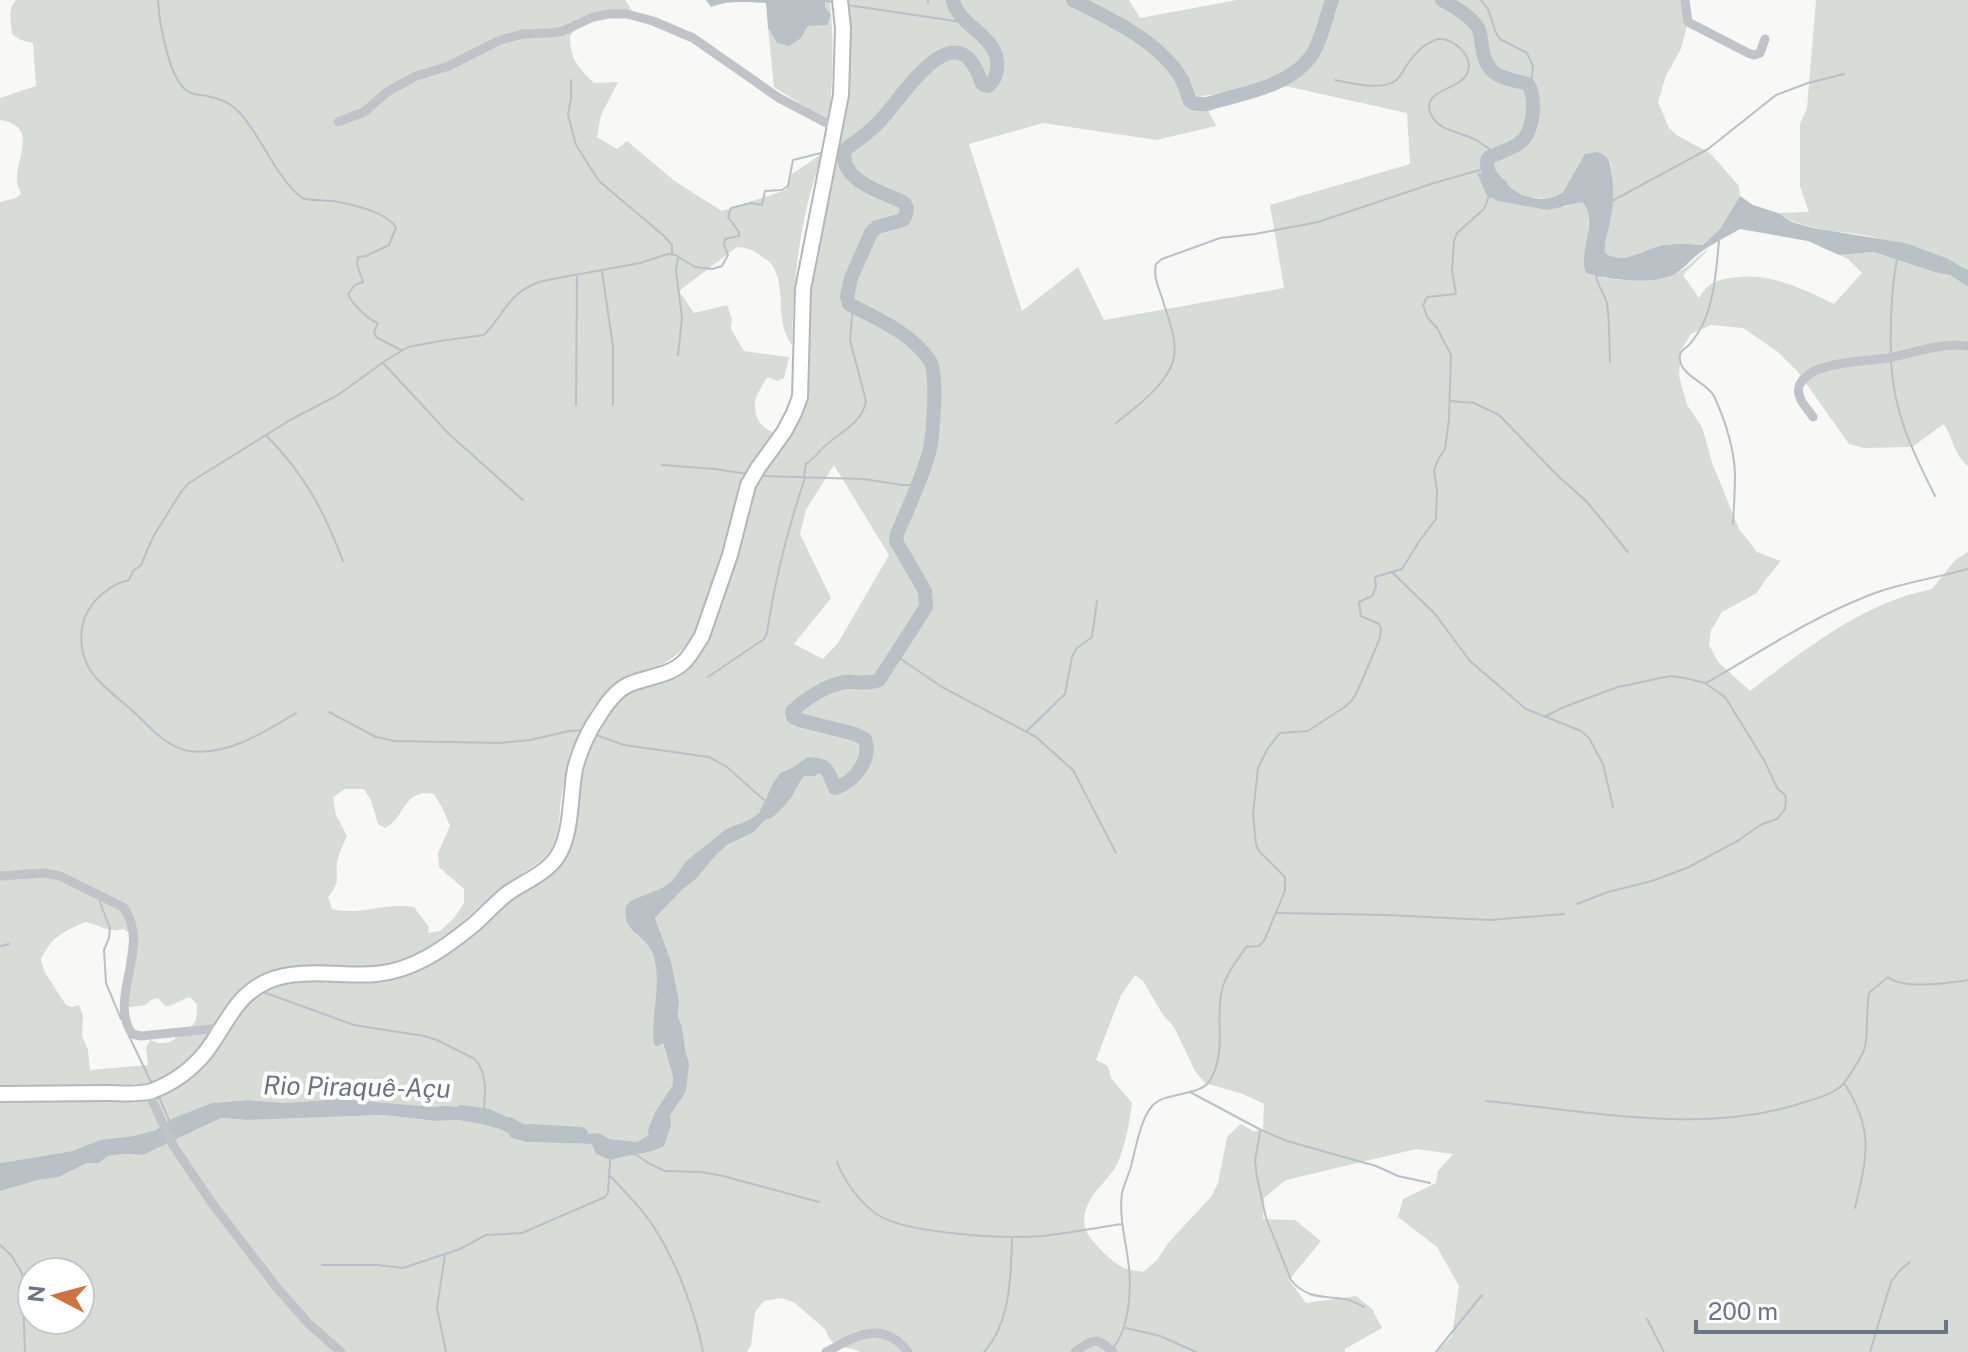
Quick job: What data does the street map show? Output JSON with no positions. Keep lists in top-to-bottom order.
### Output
{
  "water": ["Rio Piraquê-Açu"],
  "scale_bar": "200 m",
  "north": "left"
}
